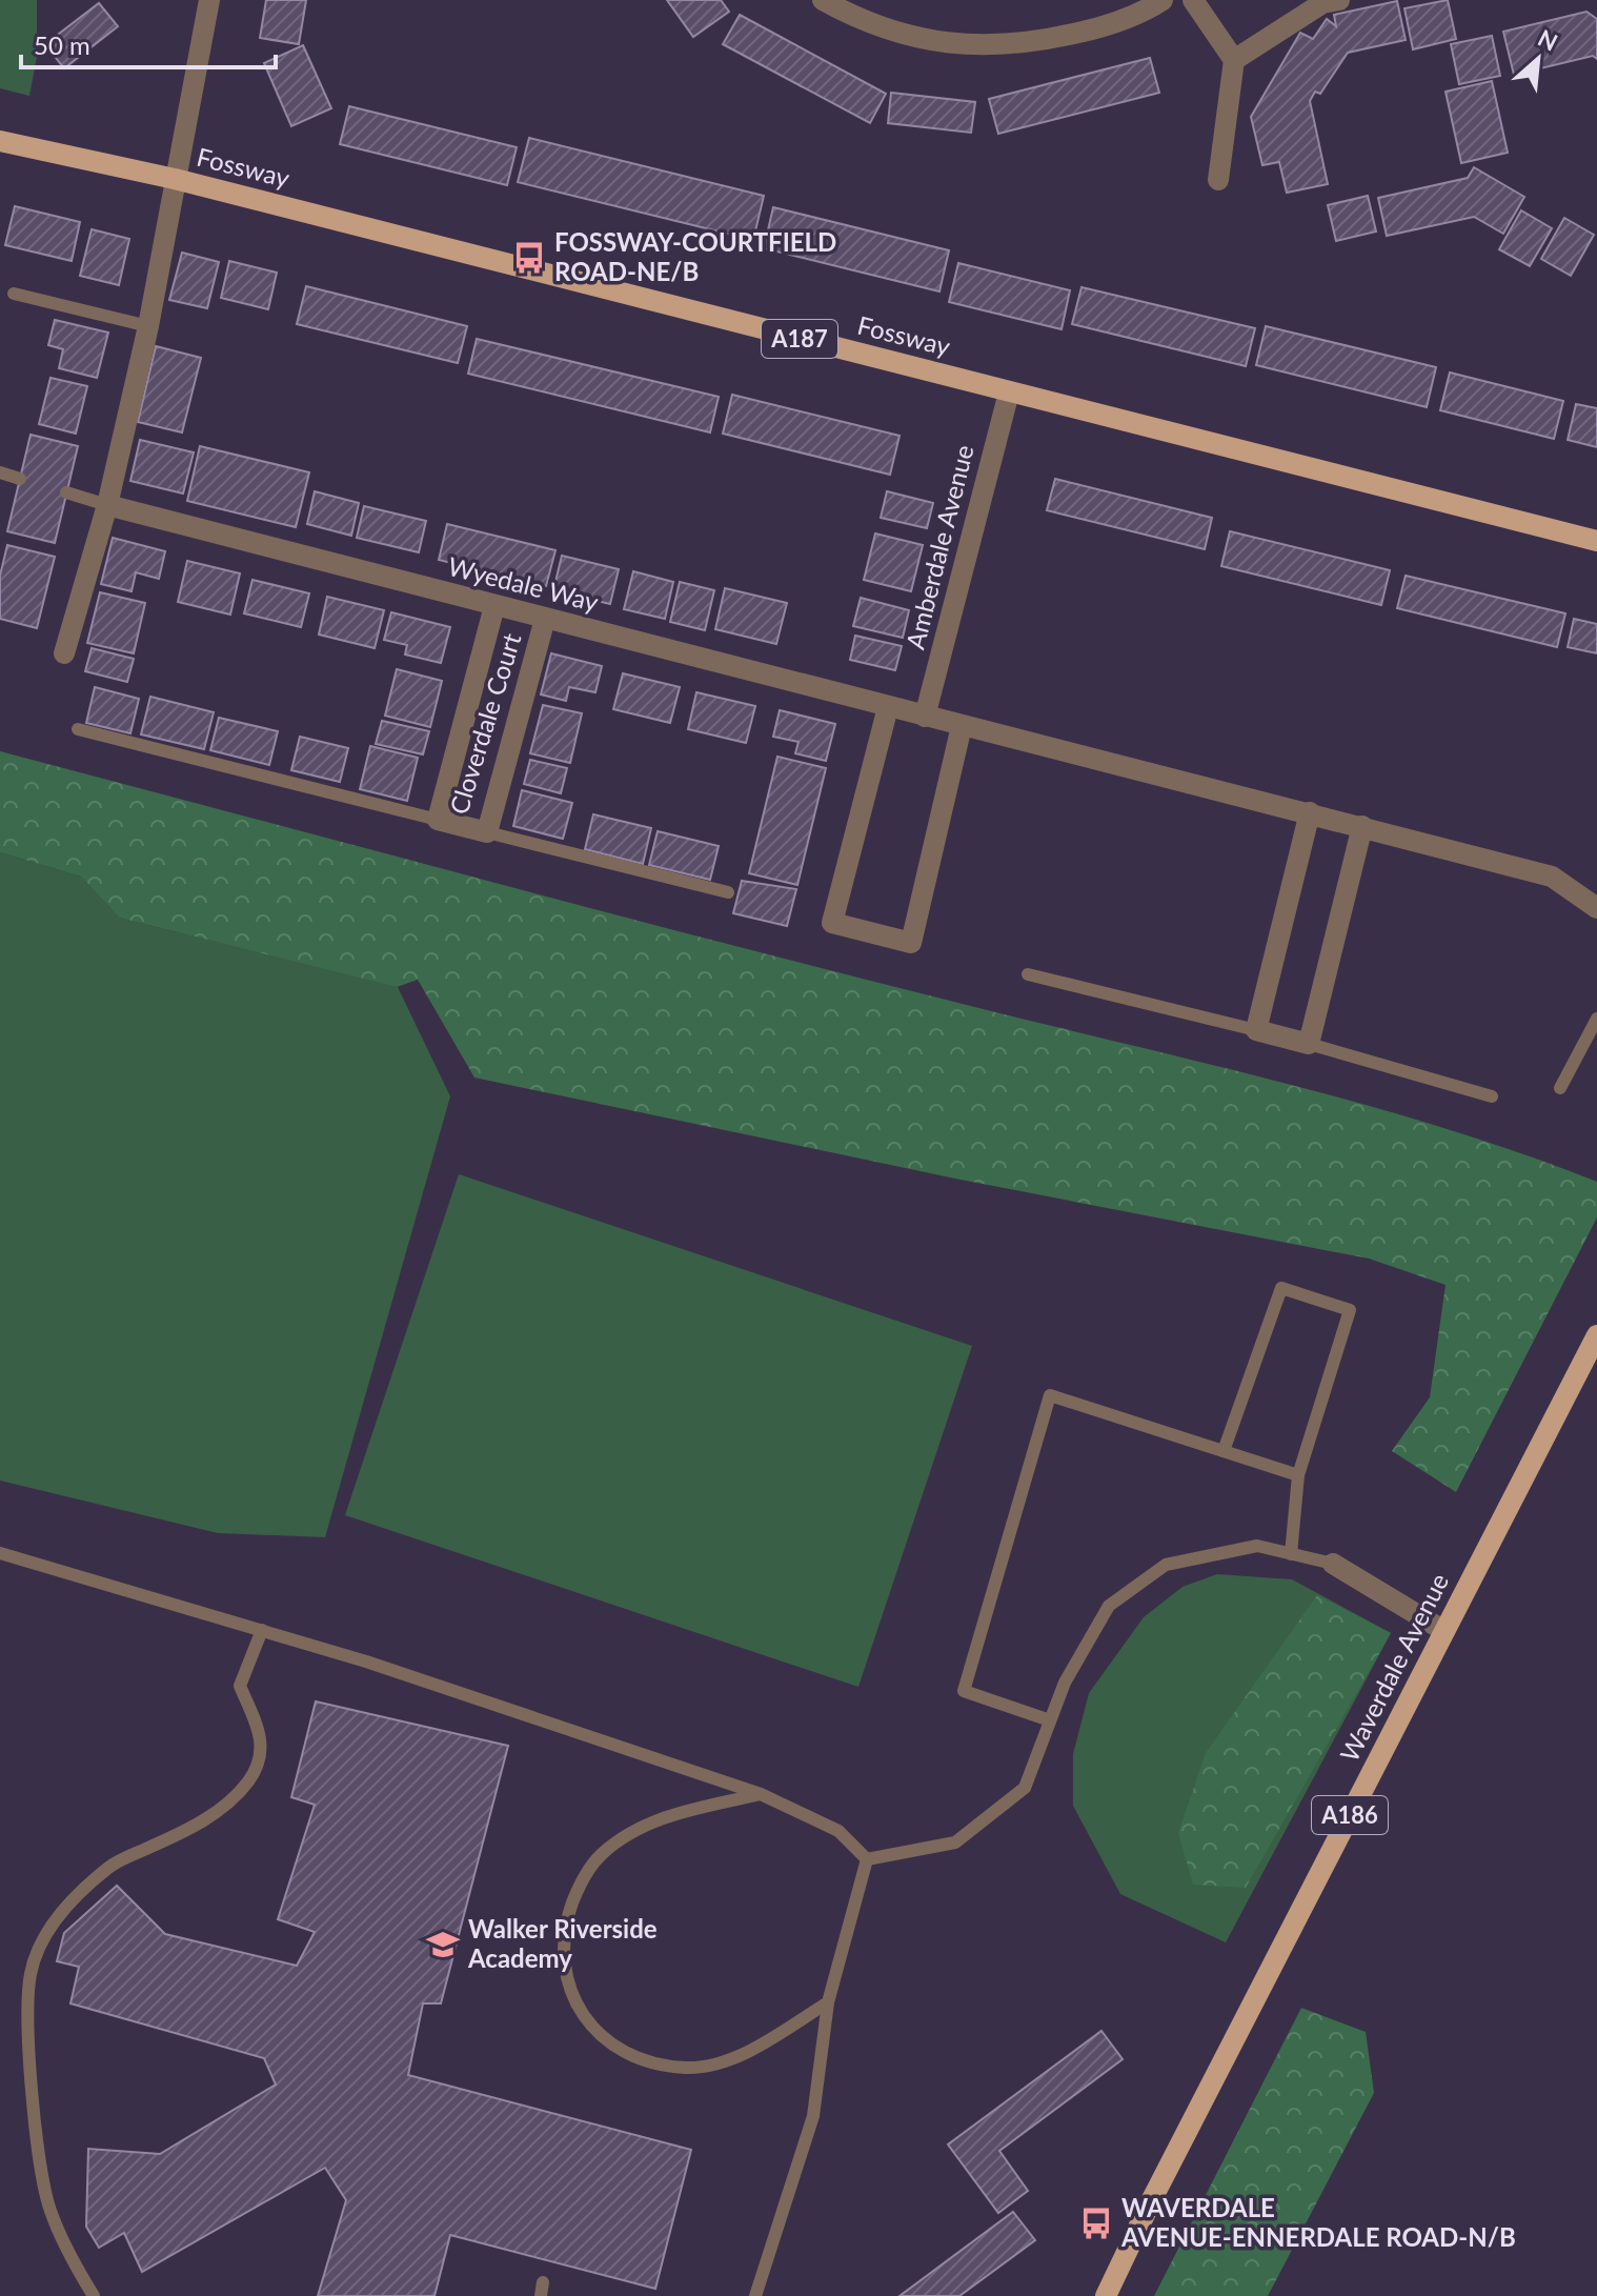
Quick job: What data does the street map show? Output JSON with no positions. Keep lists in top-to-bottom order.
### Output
{
  "streets": {
    "main road": [
      "Fossway",
      "A187",
      "Waverdale Avenue",
      "A186"
    ],
    "street": ["Amberdale Avenue", "Wyedale Way", "Cloverdale Court"]
  },
  "crossings": [
    ["Fossway", "Amberdale Avenue"],
    ["Amberdale Avenue", "Wyedale Way"],
    ["Wyedale Way", "Cloverdale Court"]
  ],
  "places": {
    "bus stop": ["FOSSWAY-COURTFIELD ROAD-NE/B", "WAVERDALE AVENUE-ENNERDALE ROAD-N/B"],
    "school or university": ["Walker Riverside Academy"]
  },
  "scale_bar": "50 m",
  "north": "top right"
}
